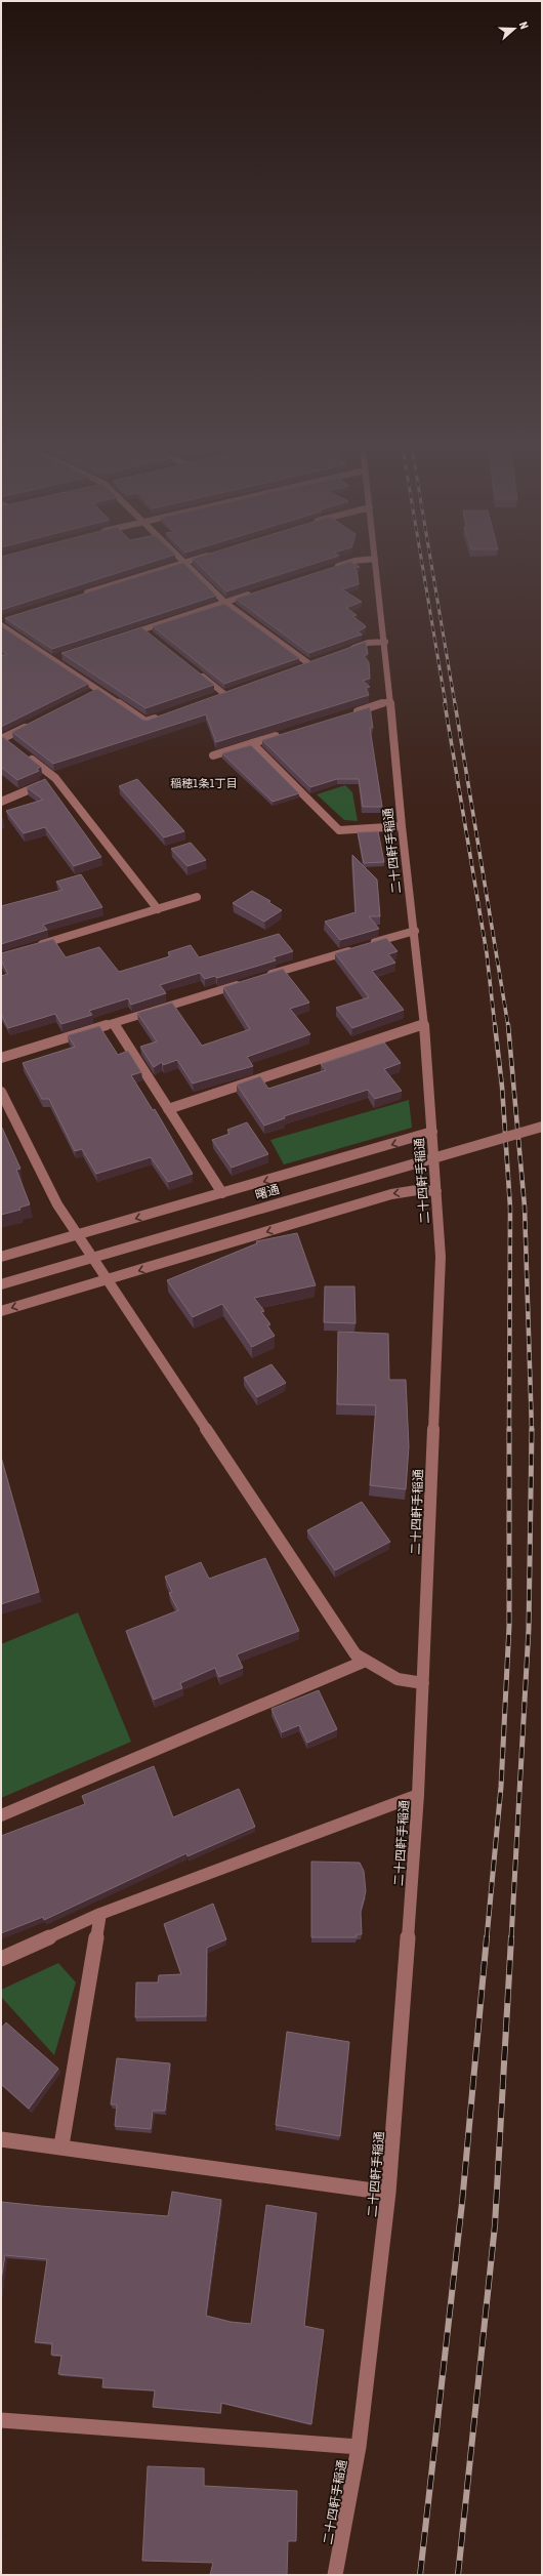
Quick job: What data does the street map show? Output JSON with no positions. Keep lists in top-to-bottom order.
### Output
{
  "streets": {
    "street": ["二十四軒手稲通", "曙通"]
  },
  "districts": ["稲穂1条1丁目"],
  "north": "right"
}
